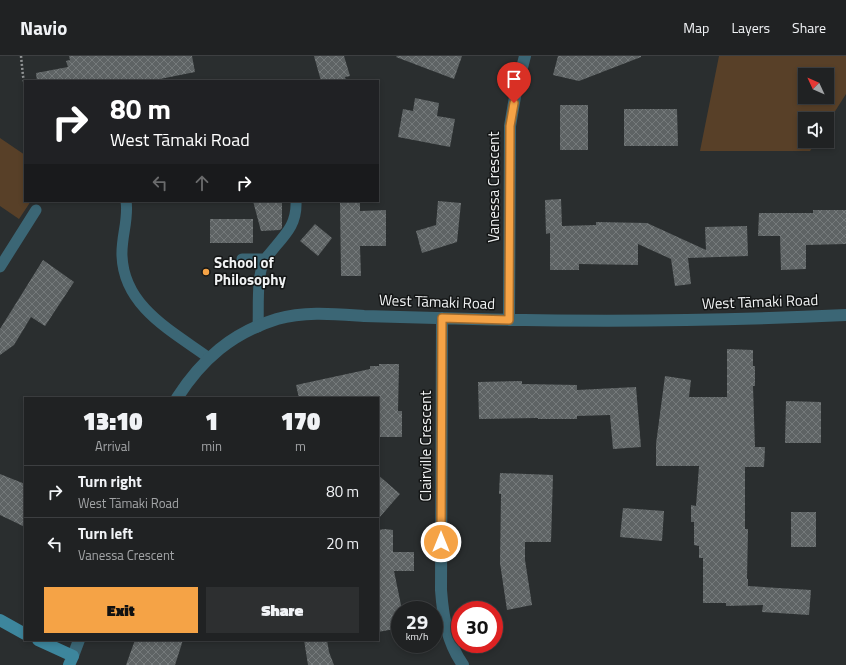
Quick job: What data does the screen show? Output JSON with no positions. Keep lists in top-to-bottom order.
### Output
{
  "streets": {
    "street": ["Vanessa Crescent", "West Tāmaki Road", "Clairville Crescent"]
  },
  "crossings": [
    ["Vanessa Crescent", "West Tāmaki Road"],
    ["West Tāmaki Road", "Clairville Crescent"]
  ],
  "places": ["School of Philosophy"],
  "north": "top left",
  "page": {
    "header": "Navio",
    "nav": ["Map", "Layers", "Share"],
    "turn": ["80 m", "West Tāmaki Road"],
    "eta": [
      "13:10",
      "Arrival",
      "1",
      "min",
      "170",
      "m"
    ],
    "list": [
      {
        "name": "Turn right",
        "note": "West Tāmaki Road",
        "value": "80 m"
      },
      {
        "name": "Turn left",
        "note": "Vanessa Crescent",
        "value": "20 m"
      }
    ],
    "buttons": ["Exit", "Share"],
    "speed": "29 km/h",
    "limit": "30"
  }
}
